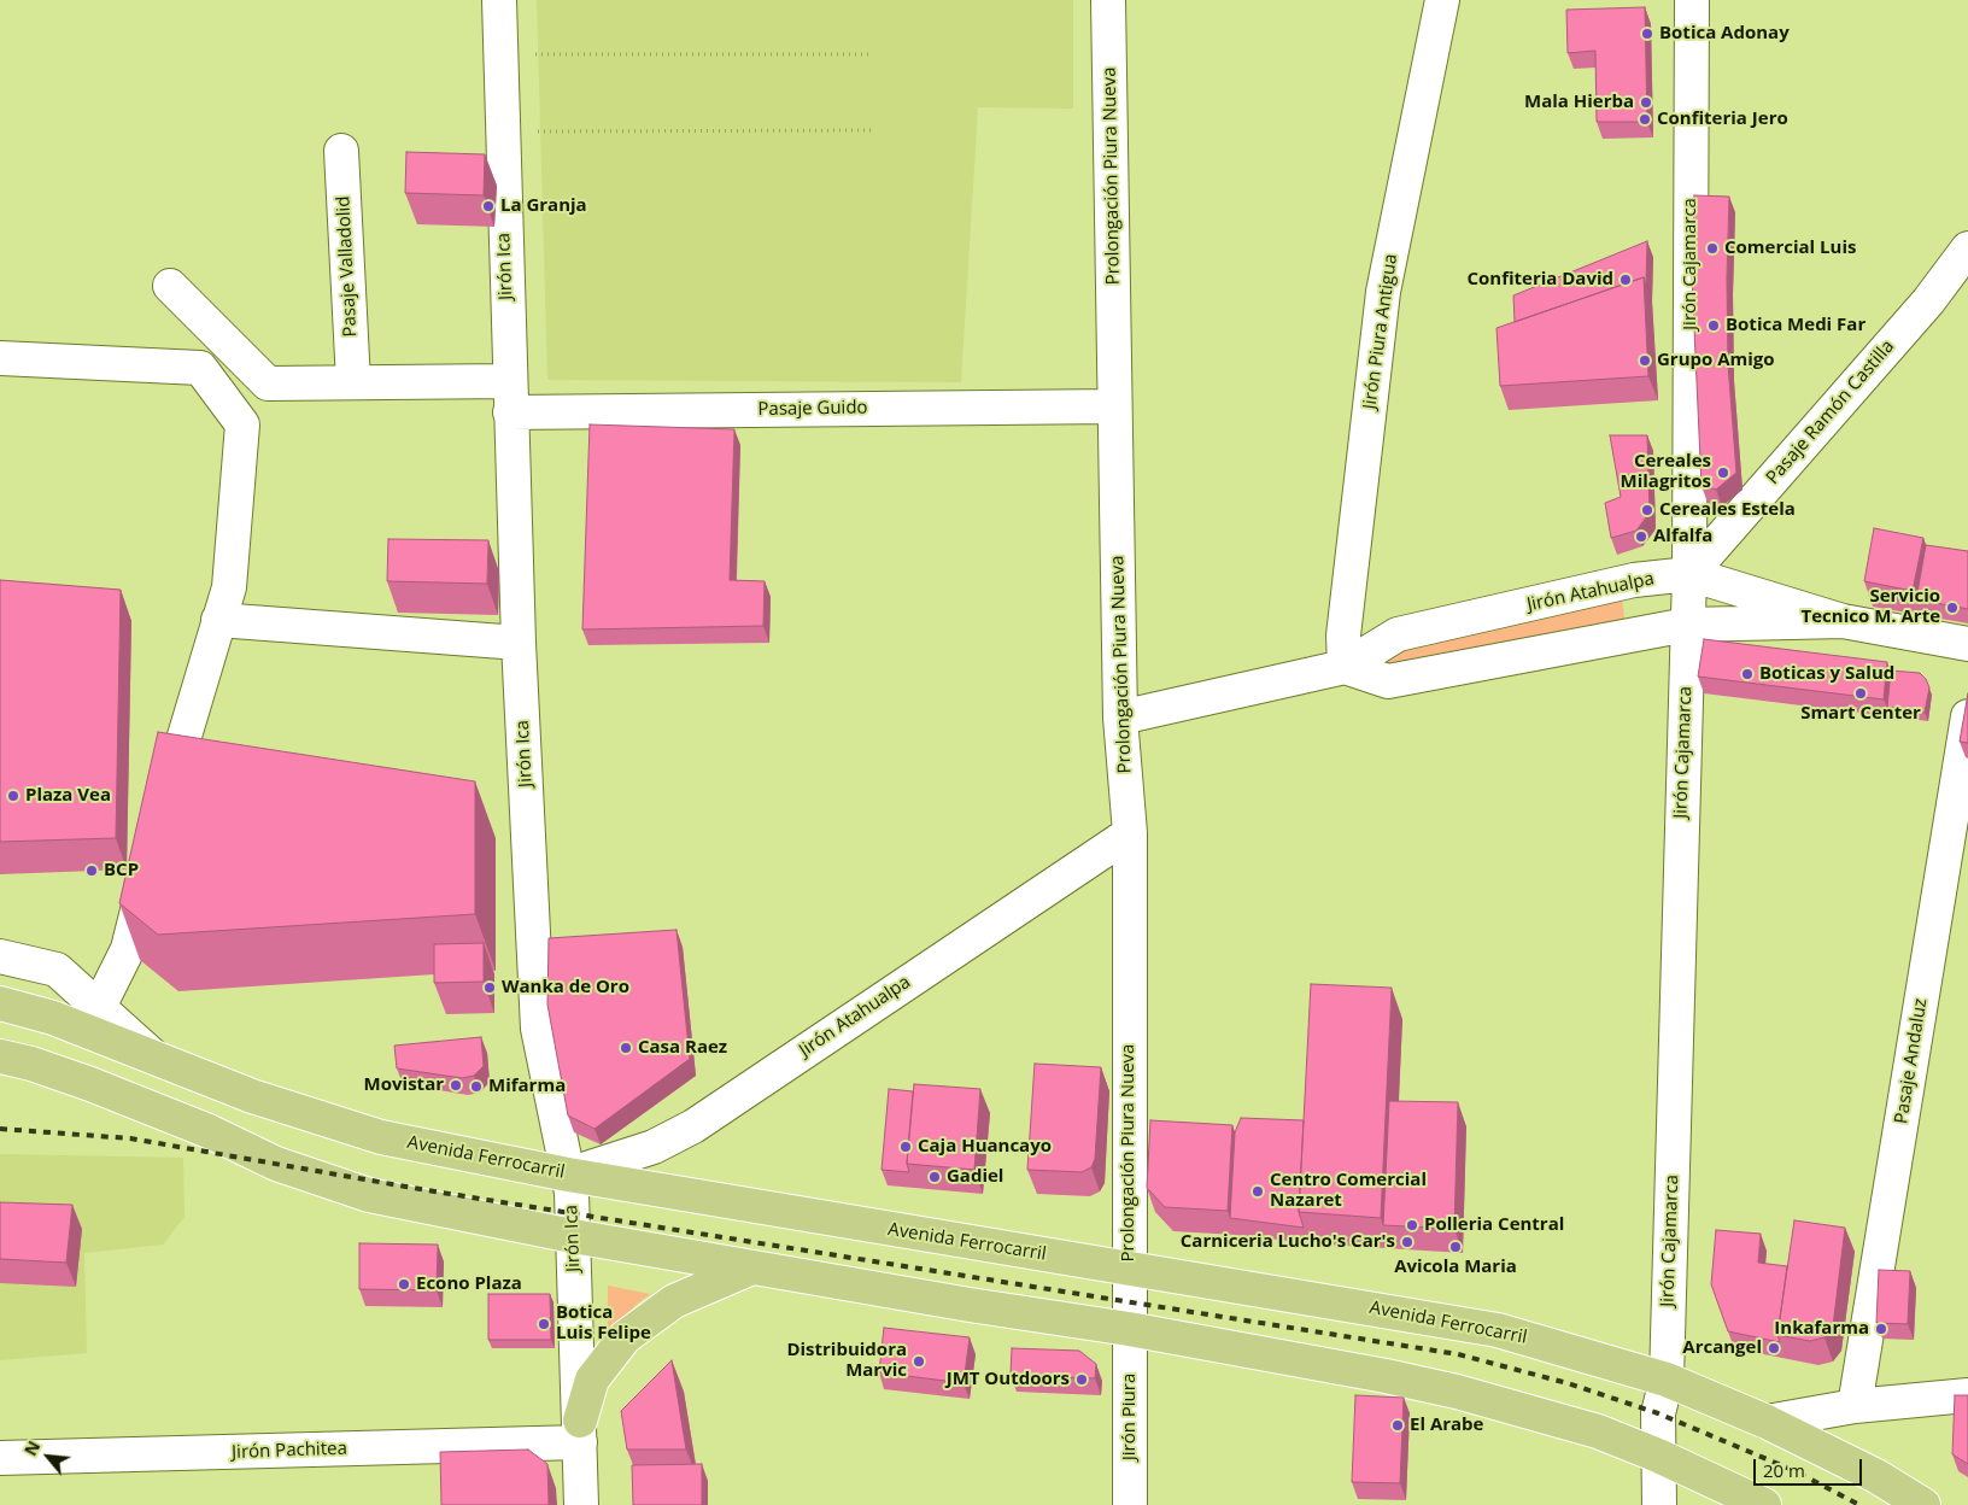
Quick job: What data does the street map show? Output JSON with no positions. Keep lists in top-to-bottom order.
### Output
{
  "streets": {
    "main road": ["Avenida Ferrocarril"],
    "street": [
      "Prolongación Piura Nueva",
      "Jirón Cajamarca",
      "Pasaje Valladolid",
      "Jirón Ica",
      "Jirón Piura Antigua",
      "Pasaje Guido",
      "Pasaje Ramón Castilla",
      "Jirón Atahualpa",
      "Pasaje Andaluz",
      "Jirón Piura",
      "Jirón Pachitea"
    ]
  },
  "crossings": [
    ["Prolongación Piura Nueva", "Pasaje Guido"],
    ["Prolongación Piura Nueva", "Jirón Atahualpa"],
    ["Prolongación Piura Nueva", "Avenida Ferrocarril"],
    ["Prolongación Piura Nueva", "Jirón Piura"],
    ["Jirón Cajamarca", "Pasaje Ramón Castilla"],
    ["Jirón Cajamarca", "Jirón Atahualpa"],
    ["Jirón Cajamarca", "Avenida Ferrocarril"],
    ["Pasaje Valladolid", "Pasaje Guido"],
    ["Jirón Ica", "Pasaje Guido"],
    ["Jirón Ica", "Jirón Atahualpa"],
    ["Jirón Ica", "Avenida Ferrocarril"],
    ["Jirón Ica", "Jirón Pachitea"],
    ["Jirón Piura Antigua", "Jirón Atahualpa"],
    ["Pasaje Ramón Castilla", "Jirón Atahualpa"],
    ["Jirón Atahualpa", "Avenida Ferrocarril"]
  ],
  "places": [
    "Botica Adonay",
    "Mala Hierba",
    "Confiteria Jero",
    "La Granja",
    "Comercial Luis",
    "Confiteria David",
    "Botica Medi Far",
    "Grupo Amigo",
    "Cereales Milagritos",
    "Cereales Estela",
    "Alfalfa",
    "Servicio Tecnico M. Arte",
    "Boticas y Salud",
    "Smart Center",
    "Plaza Vea",
    "BCP",
    "Wanka de Oro",
    "Casa Raez",
    "Movistar",
    "Mifarma",
    "Caja Huancayo",
    "Gadiel",
    "Centro Comercial Nazaret",
    "Polleria Central",
    "Carniceria Lucho's Car's",
    "Avicola Maria",
    "Econo Plaza",
    "Botica Luis Felipe",
    "Inkafarma",
    "Arcangel",
    "Distribuidora Marvic",
    "JMT Outdoors",
    "El Arabe"
  ],
  "scale_bar": "20 m",
  "north": "top left"
}
